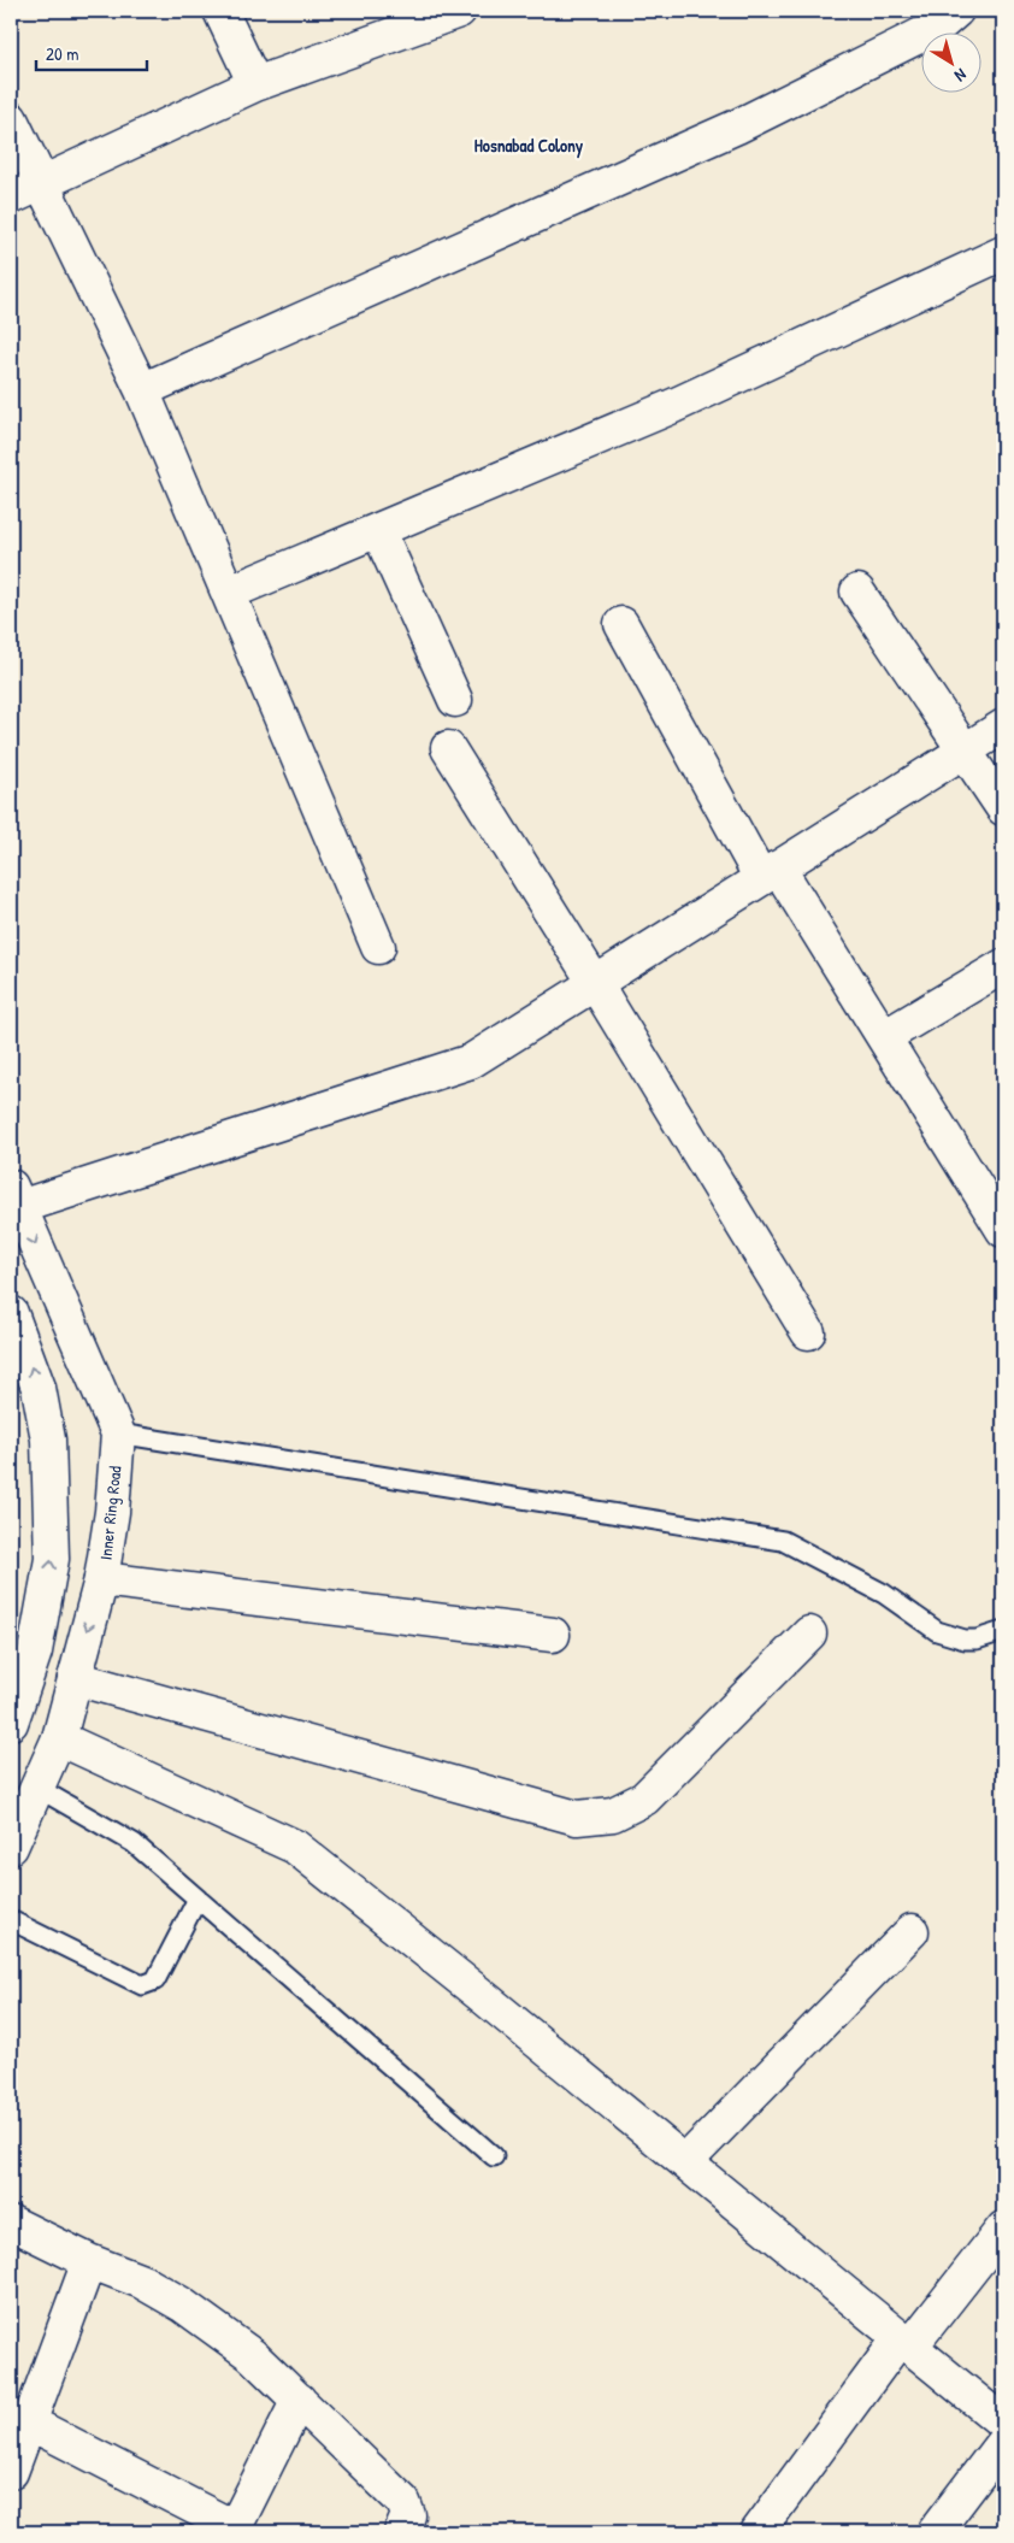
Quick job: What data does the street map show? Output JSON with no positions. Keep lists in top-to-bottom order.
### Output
{
  "streets": {
    "main road": ["Inner Ring Road"]
  },
  "districts": ["Hosnabad Colony"],
  "scale_bar": "20 m",
  "north": "bottom right"
}
